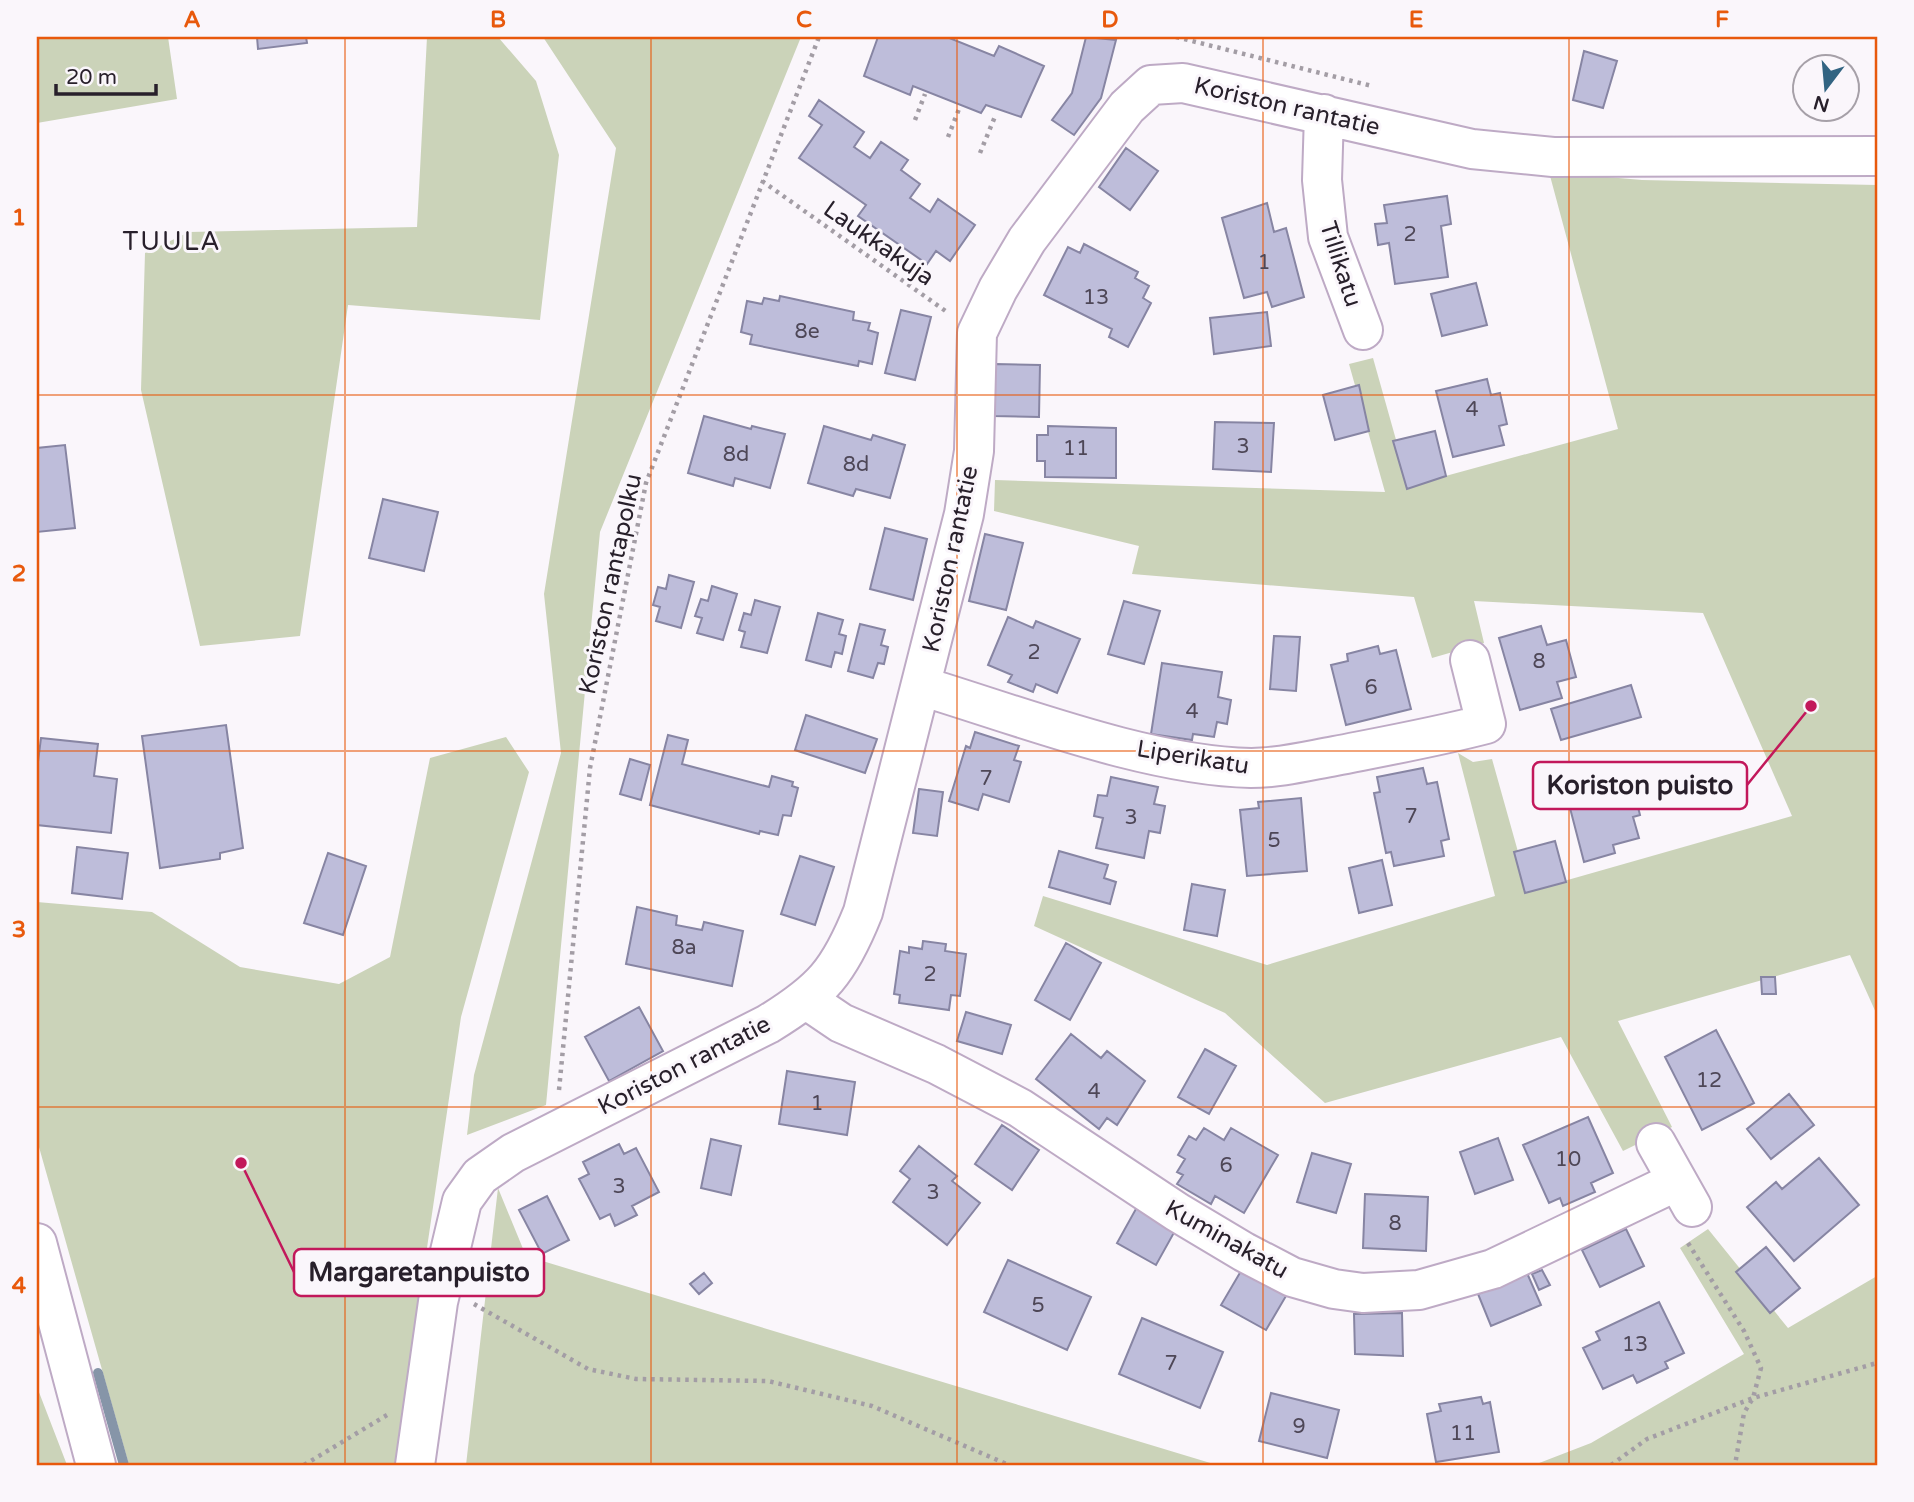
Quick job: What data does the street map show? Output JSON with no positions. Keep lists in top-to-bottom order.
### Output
{
  "streets": {
    "street": [
      "Koriston rantatie",
      "Tillikatu",
      "Liperikatu",
      "Kuminakatu"
    ],
    "path": ["Laukkakuja", "Koriston rantapolku"]
  },
  "crossings": [
    ["Koriston rantatie", "Laukkakuja"],
    ["Koriston rantatie", "Tillikatu"],
    ["Koriston rantatie", "Koriston rantapolku"],
    ["Koriston rantatie", "Liperikatu"],
    ["Koriston rantatie", "Kuminakatu"],
    ["Laukkakuja", "Koriston rantapolku"]
  ],
  "districts": ["TUULA"],
  "places": ["Koriston puisto", "Margaretanpuisto"],
  "house_numbers": [
    "2",
    "1",
    "13",
    "8e",
    "4",
    "3",
    "11",
    "8d",
    "8d",
    "2",
    "8",
    "6",
    "4",
    "7",
    "7",
    "3",
    "5",
    "8a",
    "2",
    "12",
    "4",
    "1",
    "10",
    "6",
    "3",
    "3",
    "8",
    "5",
    "13",
    "7",
    "9",
    "11"
  ],
  "scale_bar": "20 m",
  "north": "bottom",
  "grid": {
    "columns": [
      "A",
      "B",
      "C",
      "D",
      "E",
      "F"
    ],
    "rows": [
      "1",
      "2",
      "3",
      "4"
    ]
  }
}
